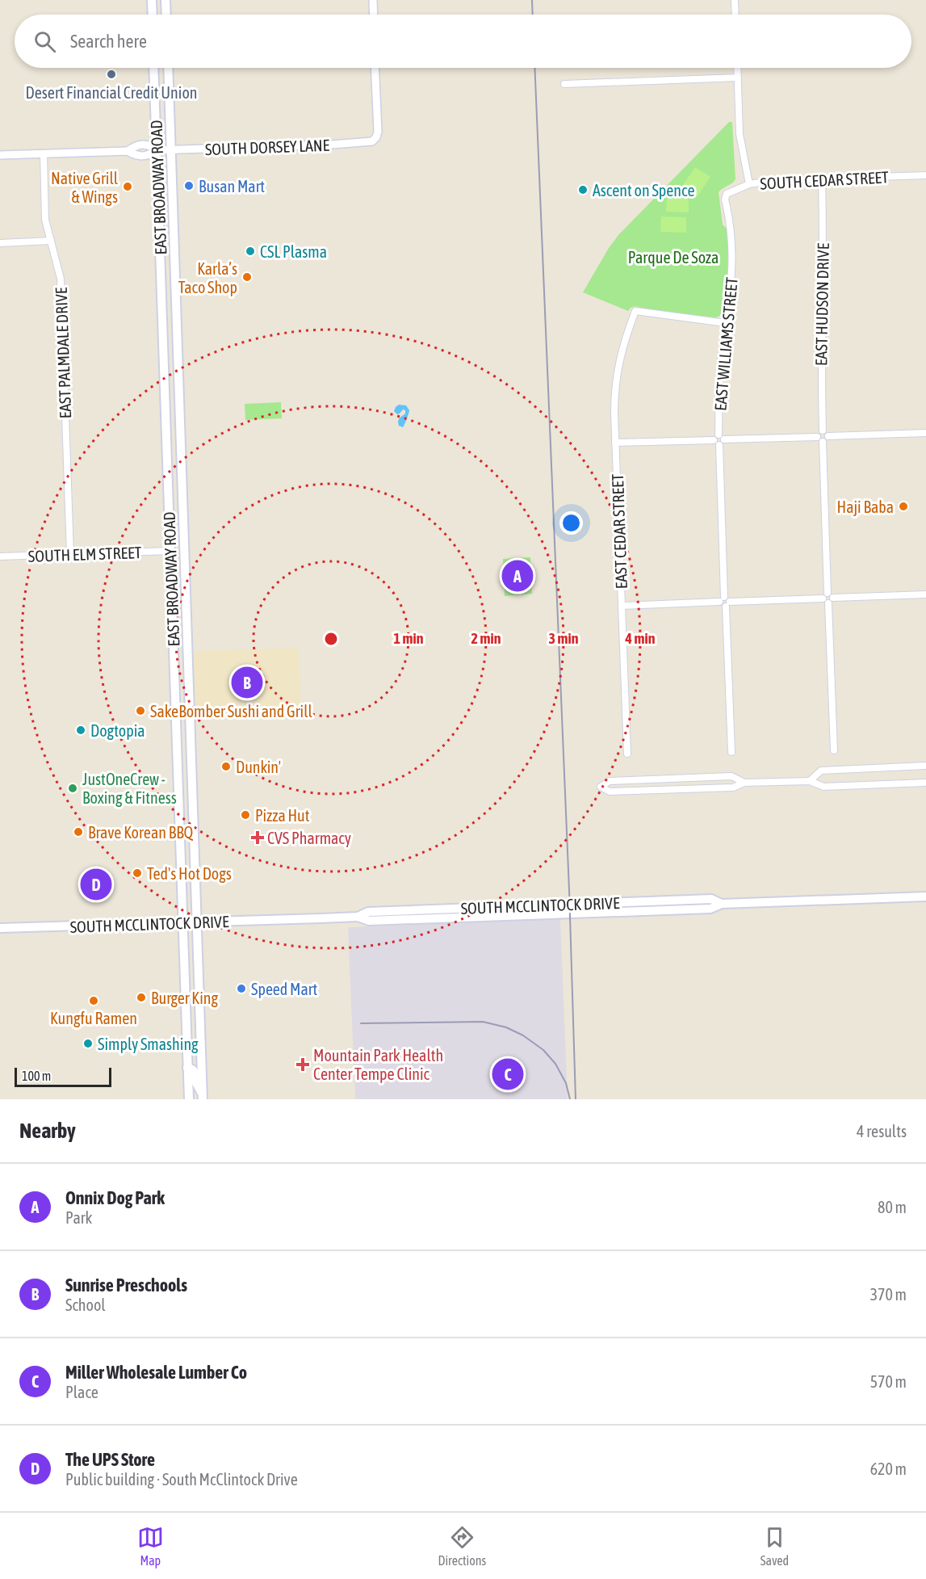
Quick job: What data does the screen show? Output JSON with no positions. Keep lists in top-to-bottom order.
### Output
{
  "streets": {
    "main road": ["EAST BROADWAY ROAD", "SOUTH MCCLINTOCK DRIVE"],
    "street": [
      "SOUTH DORSEY LANE",
      "SOUTH CEDAR STREET",
      "EAST HUDSON DRIVE",
      "EAST WILLIAMS STREET",
      "EAST PALMDALE DRIVE",
      "EAST CEDAR STREET",
      "SOUTH ELM STREET"
    ]
  },
  "crossings": [
    ["SOUTH DORSEY LANE", "EAST BROADWAY ROAD"],
    ["SOUTH DORSEY LANE", "EAST PALMDALE DRIVE"],
    ["SOUTH CEDAR STREET", "EAST HUDSON DRIVE"],
    ["SOUTH CEDAR STREET", "EAST WILLIAMS STREET"],
    ["EAST BROADWAY ROAD", "SOUTH ELM STREET"],
    ["EAST BROADWAY ROAD", "SOUTH MCCLINTOCK DRIVE"],
    ["EAST WILLIAMS STREET", "EAST CEDAR STREET"],
    ["EAST PALMDALE DRIVE", "SOUTH ELM STREET"]
  ],
  "parks": ["Parque De Soza"],
  "places": {
    "other": [
      "Desert Financial Credit Union",
      "Busan Mart",
      "Native Grill & Wings",
      "Ascent on Spence",
      "CSL Plasma",
      "Karla’s Taco Shop",
      "Haji Baba",
      "SakeBomber Sushi and Grill",
      "Dogtopia",
      "Dunkin'",
      "JustOneCrew - Boxing & Fitness",
      "Pizza Hut",
      "Brave Korean BBQ",
      "Ted's Hot Dogs",
      "Speed Mart",
      "Burger King",
      "Kungfu Ramen",
      "Simply Smashing"
    ],
    "health": ["CVS Pharmacy", "Mountain Park Health Center Tempe Clinic"]
  },
  "scale_bar": "100 m",
  "page": {
    "search": "Search here",
    "pins": [
      "A",
      "B",
      "D",
      "C"
    ],
    "scale": "100 m",
    "heading": ["Nearby", "4 results"],
    "list": [
      {
        "mark": "A",
        "name": "Onnix Dog Park",
        "note": "Park",
        "value": "80 m"
      },
      {
        "mark": "B",
        "name": "Sunrise Preschools",
        "note": "School",
        "value": "370 m"
      },
      {
        "mark": "C",
        "name": "Miller Wholesale Lumber Co",
        "note": "Place",
        "value": "570 m"
      },
      {
        "mark": "D",
        "name": "The UPS Store",
        "note": "Public building · South McClintock Drive",
        "value": "620 m"
      }
    ],
    "nav": ["Map", "Directions", "Saved"]
  },
  "rings": [
    "1 min",
    "2 min",
    "3 min",
    "4 min"
  ]
}
